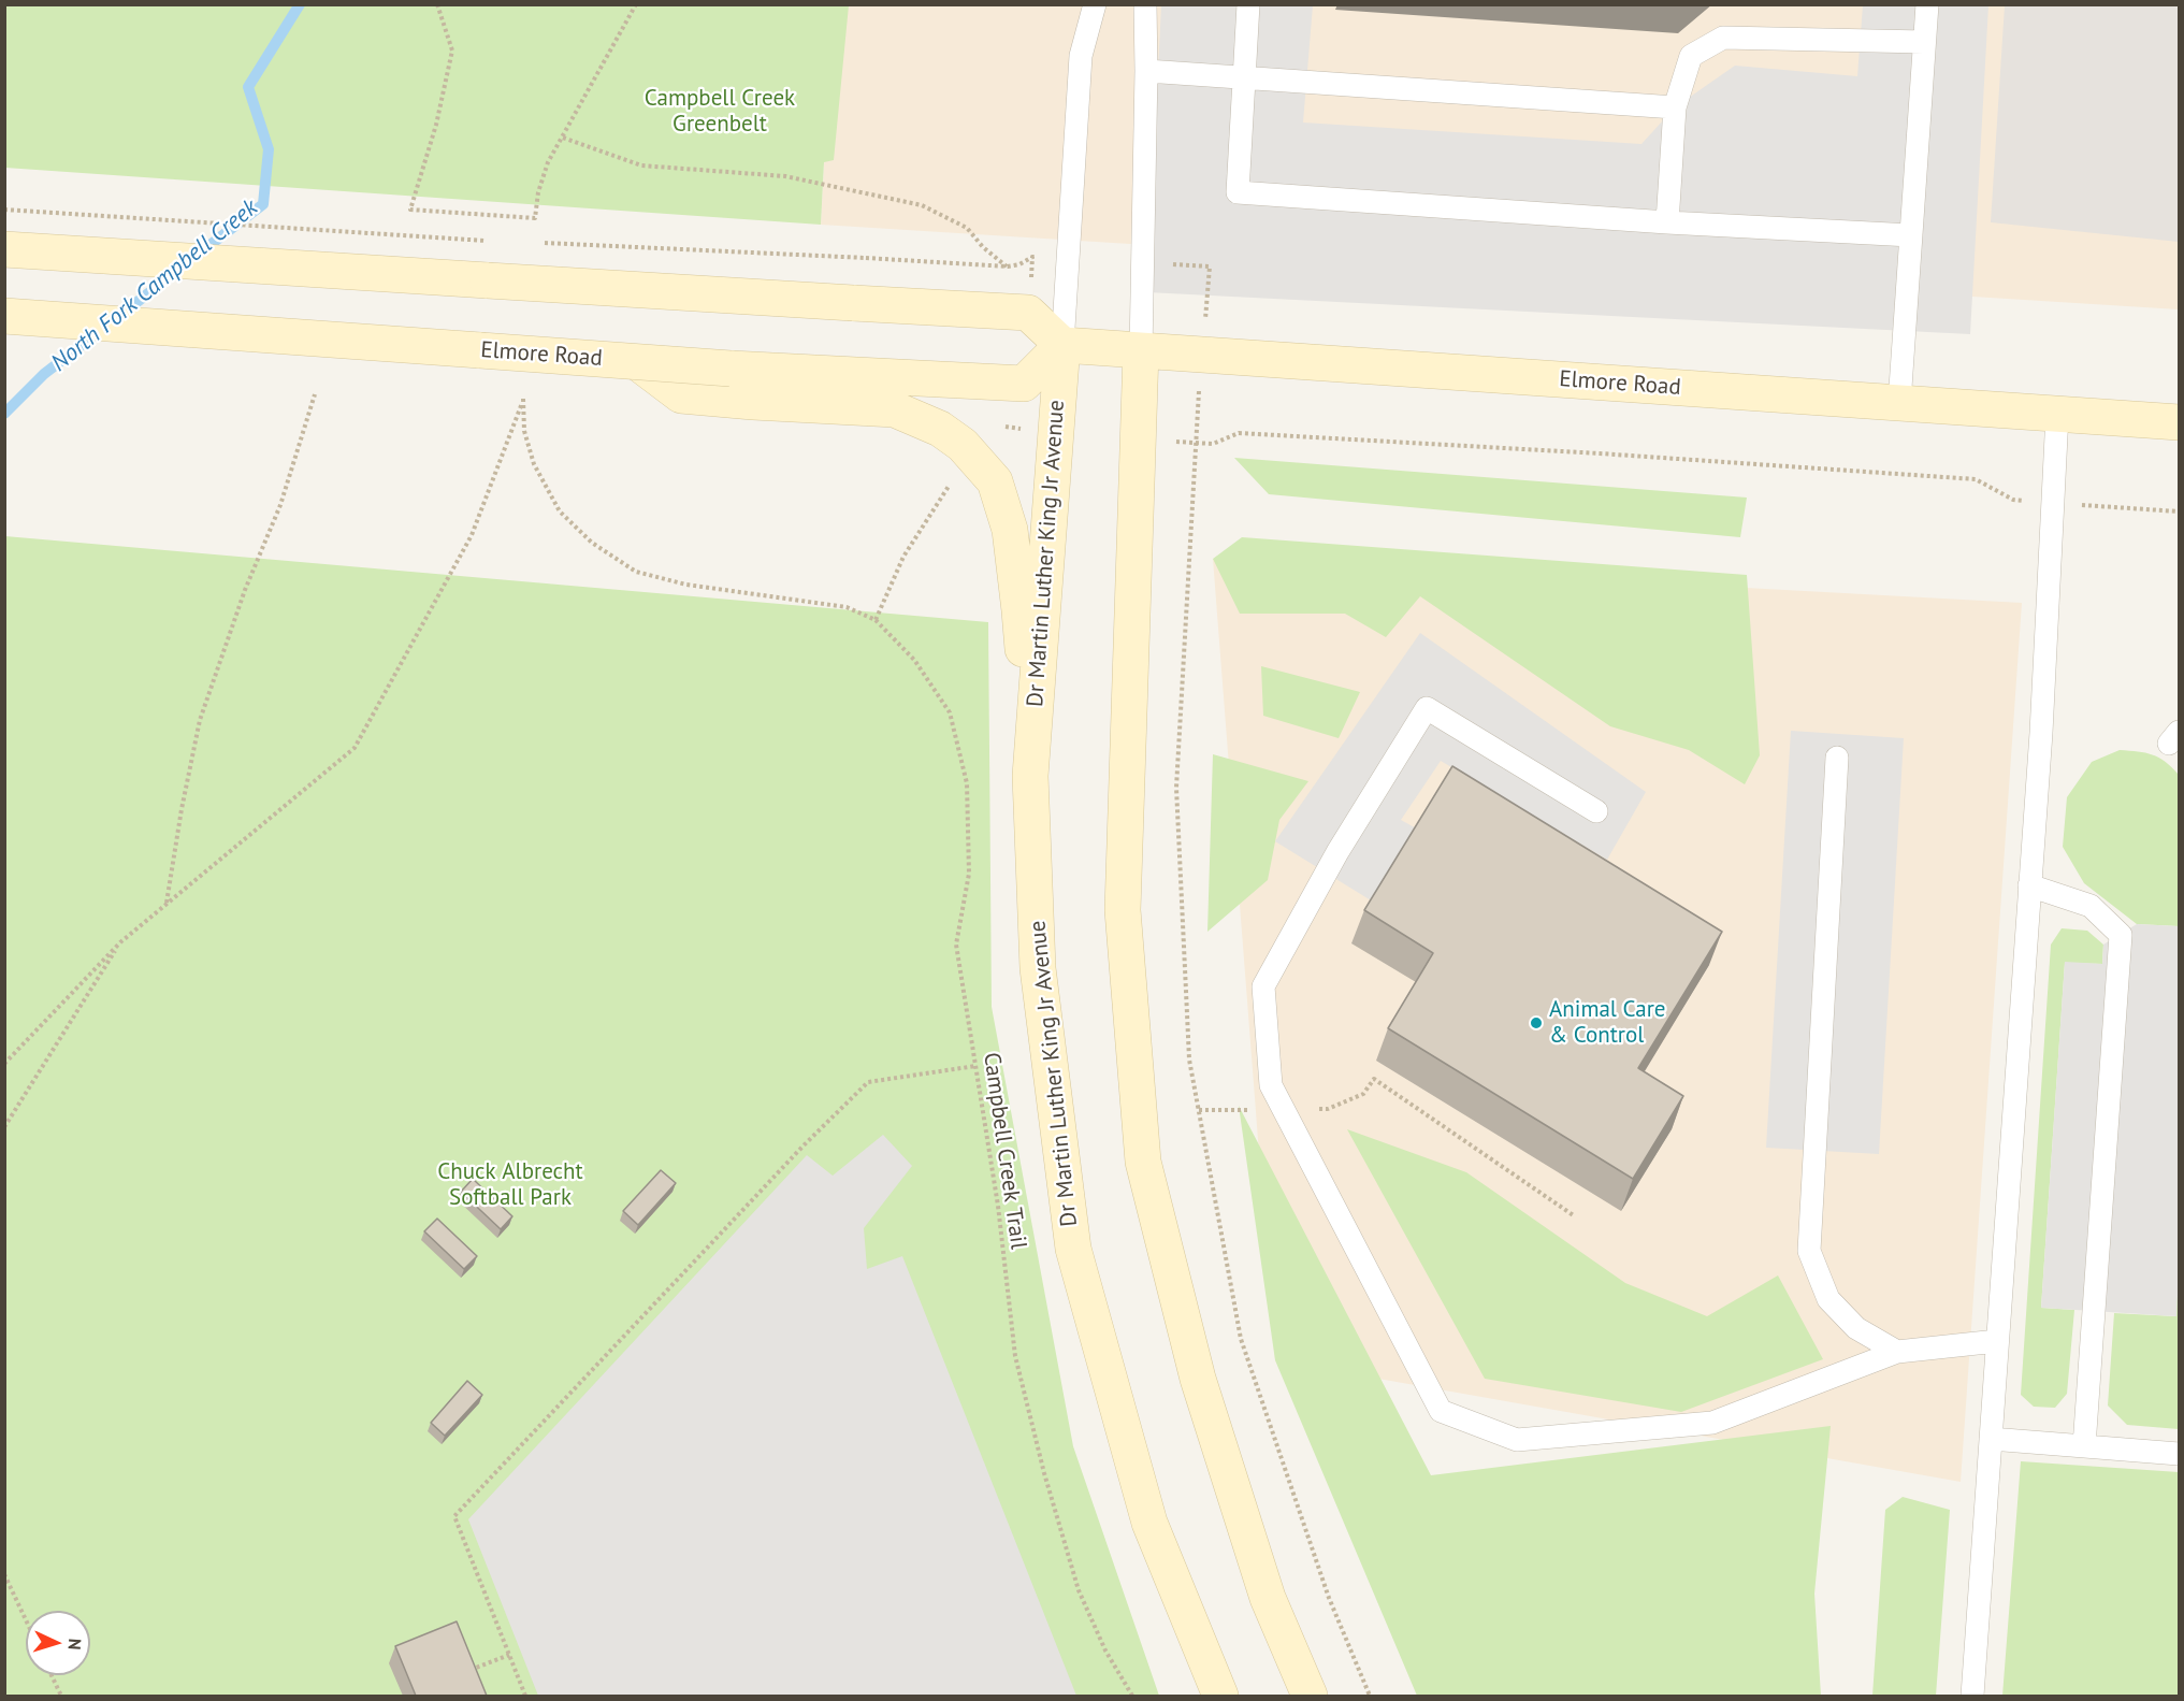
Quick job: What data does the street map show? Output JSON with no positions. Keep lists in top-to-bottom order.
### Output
{
  "streets": {
    "main road": ["Elmore Road", "Dr Martin Luther King Jr Avenue"],
    "path": ["Campbell Creek Trail"]
  },
  "crossings": [
    ["Elmore Road", "Dr Martin Luther King Jr Avenue"]
  ],
  "water": ["North Fork Campbell Creek"],
  "parks": ["Campbell Creek Greenbelt", "Chuck Albrecht Softball Park"],
  "places": ["Animal Care & Control"],
  "north": "right"
}
